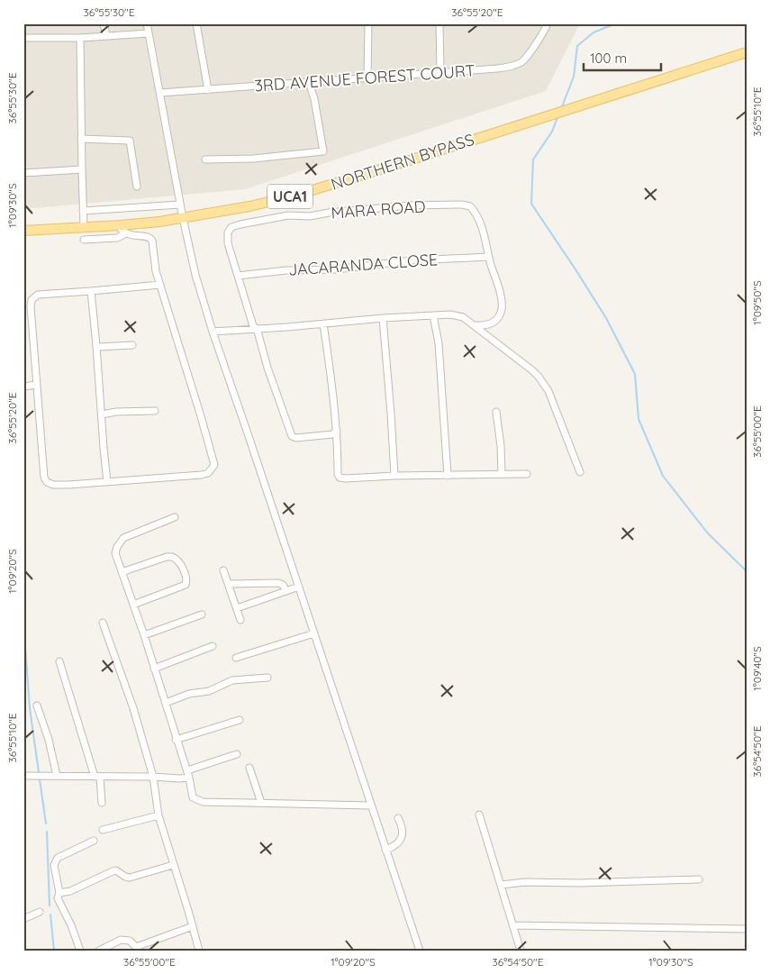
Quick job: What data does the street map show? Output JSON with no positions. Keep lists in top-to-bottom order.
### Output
{
  "streets": {
    "main road": ["NORTHERN BYPASS", "UCA1"],
    "street": ["3RD AVENUE FOREST COURT", "MARA ROAD", "JACARANDA CLOSE"]
  },
  "crossings": [
    ["MARA ROAD", "JACARANDA CLOSE"]
  ],
  "scale_bar": "100 m",
  "coordinates": [
    "36°55'30\"E",
    "36°55'20\"E",
    "36°55'10\"E",
    "1°09'30\"S",
    "1°09'50\"S",
    "36°55'00\"E",
    "1°09'20\"S",
    "1°09'40\"S",
    "36°54'50\"E"
  ]
}
